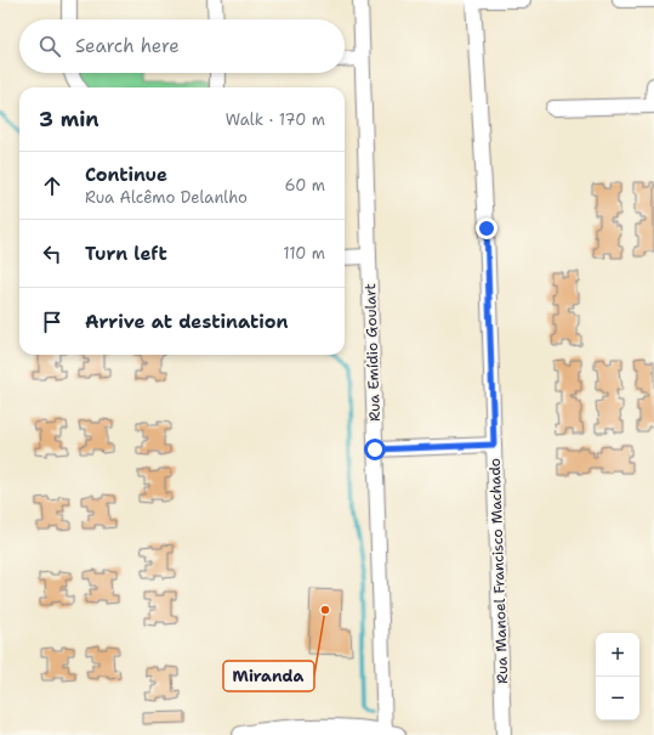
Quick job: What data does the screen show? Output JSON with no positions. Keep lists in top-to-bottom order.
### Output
{
  "streets": {
    "street": ["Rua Emídio Goulart", "Rua Manoel Francisco Machado"]
  },
  "places": ["Miranda"],
  "page": {
    "search": "Search here",
    "heading": ["3 min", "Walk · 170 m"],
    "list": [
      ["Continue", "Rua Alcêmo Delanlho", "60 m"],
      ["Turn left", "110 m"],
      "Arrive at destination"
    ],
    "map_buttons": ["+", "−"]
  }
}
